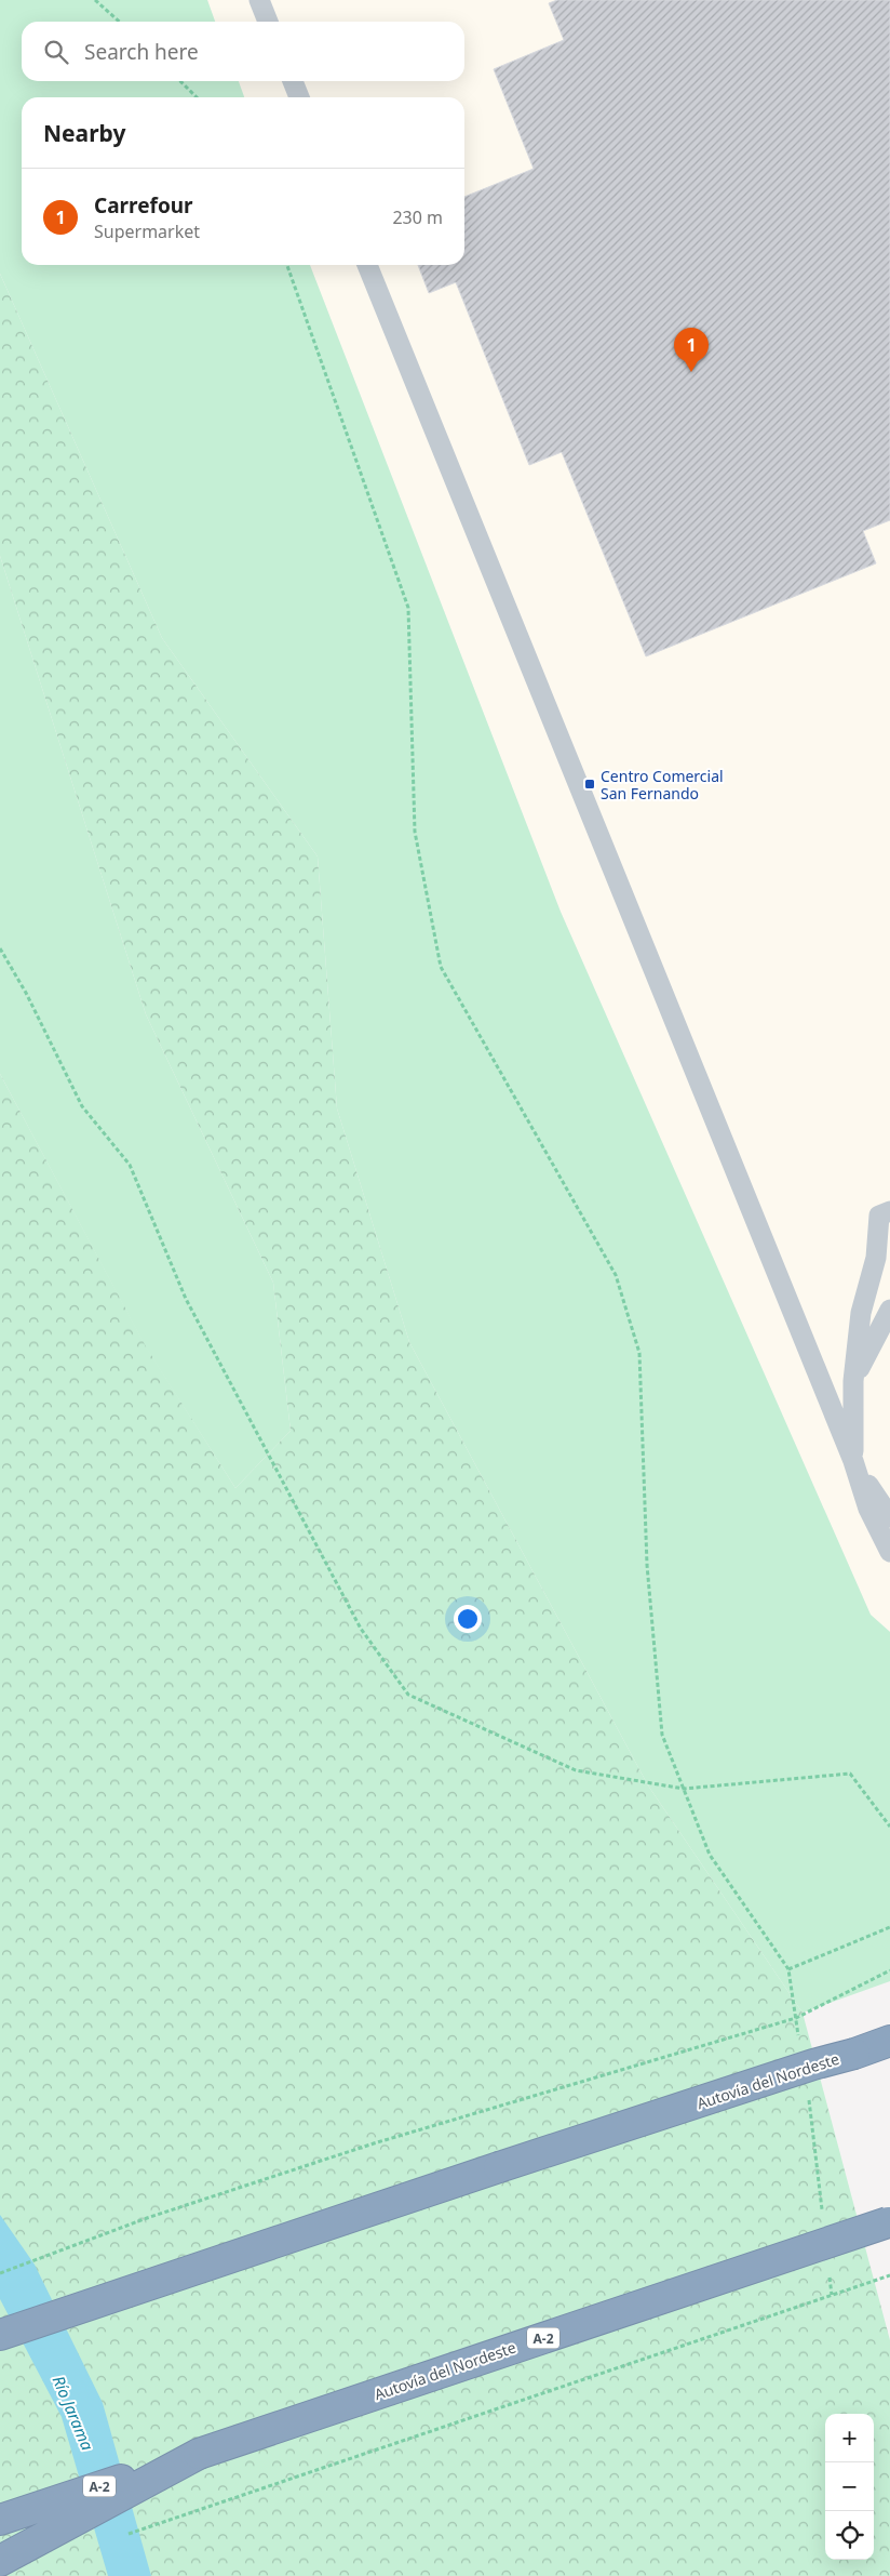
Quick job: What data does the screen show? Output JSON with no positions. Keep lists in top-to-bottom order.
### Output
{
  "streets": {
    "highway": ["Autovía del Nordeste", "A-2"]
  },
  "water": ["Río Jarama"],
  "places": {
    "transit": ["Centro Comercial San Fernando"]
  },
  "page": {
    "search": "Search here",
    "heading": "Nearby",
    "list": [
      {
        "mark": "1",
        "name": "Carrefour",
        "note": "Supermarket",
        "value": "230 m"
      }
    ],
    "pins": "1",
    "map_buttons": ["+", "−"]
  }
}
